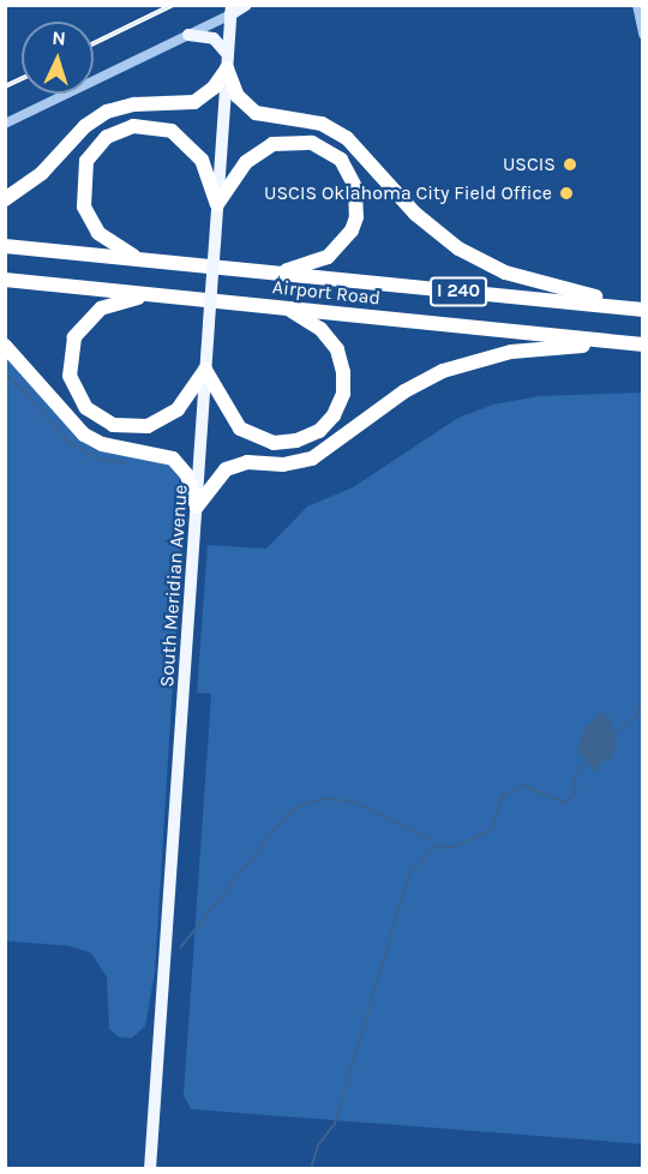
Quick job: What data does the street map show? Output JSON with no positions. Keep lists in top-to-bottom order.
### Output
{
  "streets": {
    "highway": ["I 240", "Airport Road"],
    "main road": ["South Meridian Avenue"]
  },
  "places": ["USCIS", "USCIS Oklahoma City Field Office"],
  "north": "top"
}
